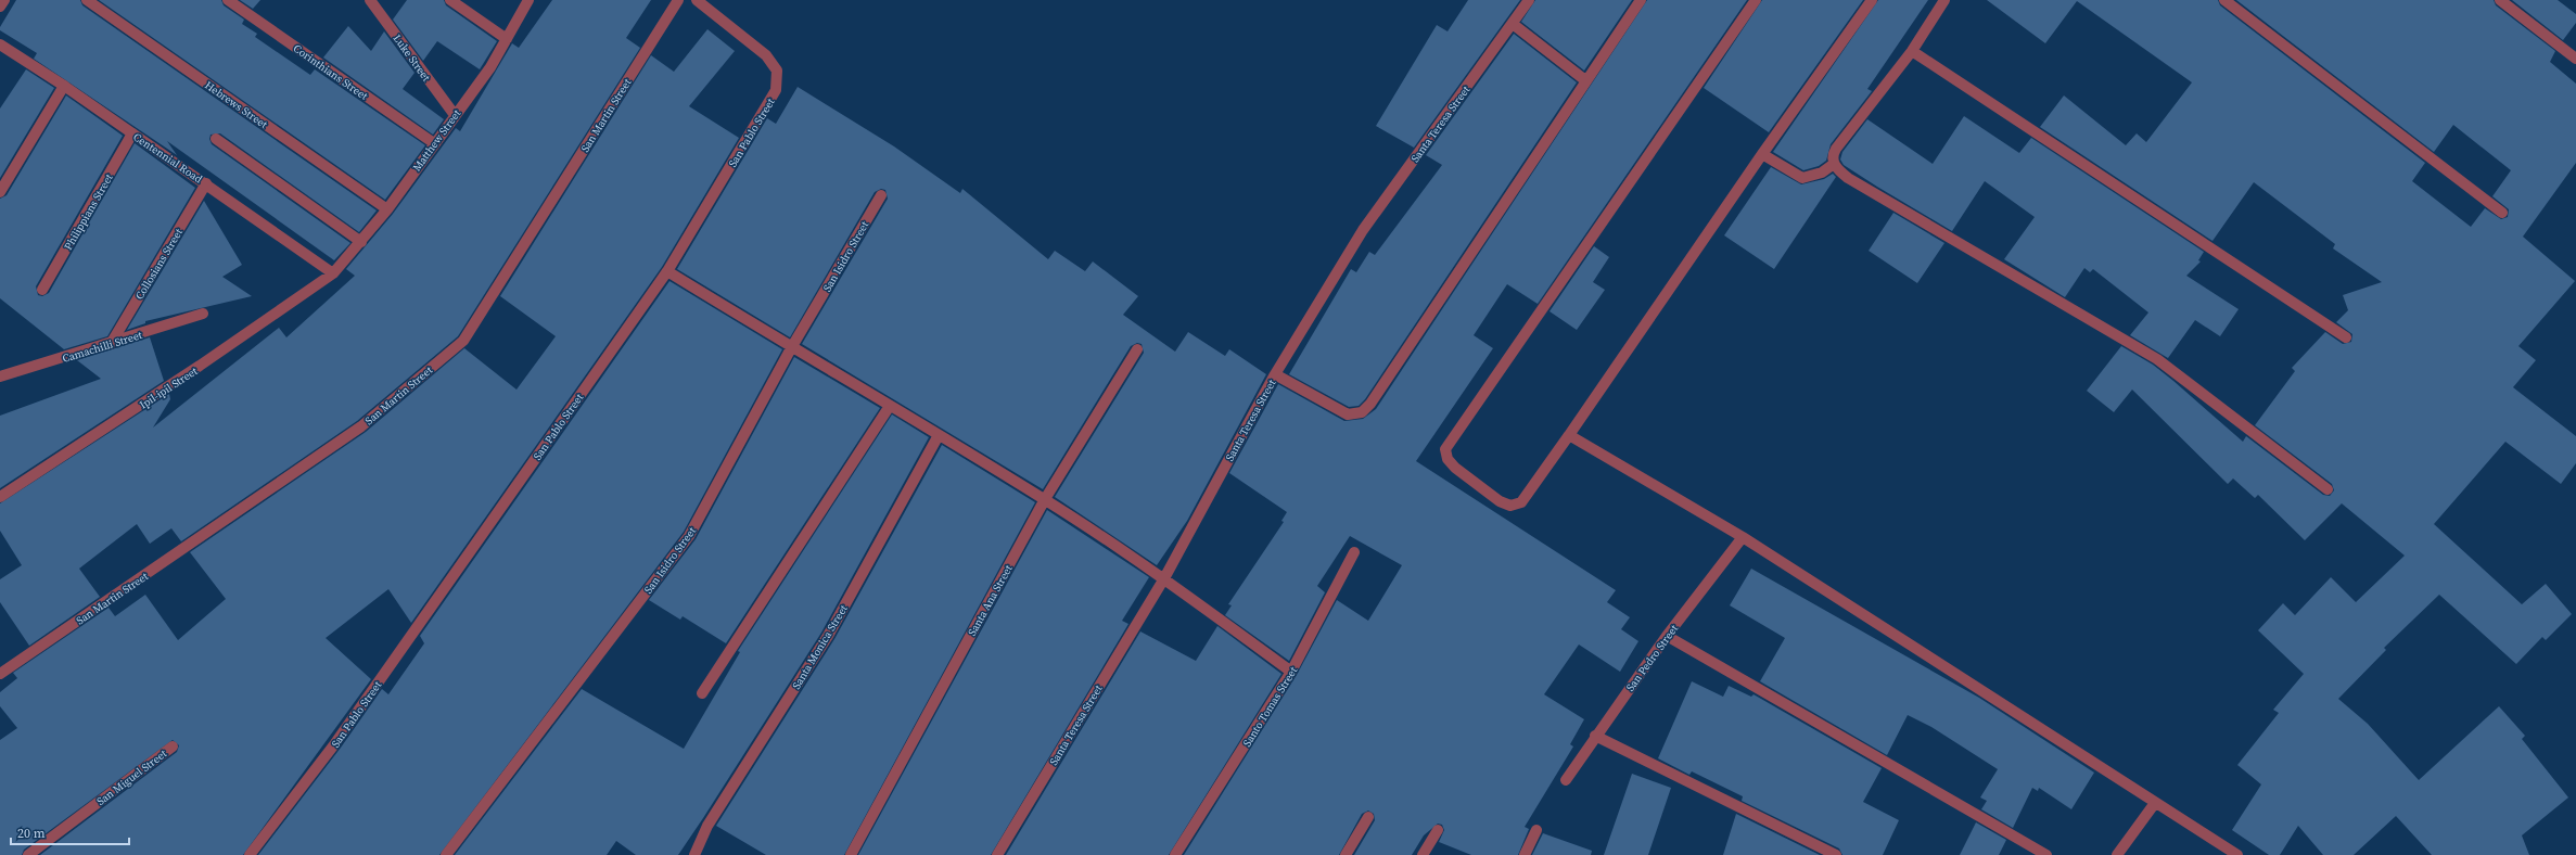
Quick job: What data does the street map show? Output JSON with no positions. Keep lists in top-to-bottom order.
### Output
{
  "streets": {
    "street": [
      "Luke Street",
      "Corinthians Street",
      "Hebrews Street",
      "San Martin Street",
      "Santa Teresa Street",
      "San Pablo Street",
      "Matthew Street",
      "Centennial Road",
      "Philippians Street",
      "San Isidro Street",
      "Collosians Street",
      "Camachilli Street",
      "Ipil-ipil Street",
      "Santa Ana Street",
      "Santa Monica Street",
      "San Pedro Street",
      "Santo Tomas Street",
      "San Miguel Street"
    ]
  },
  "crossings": [
    ["Luke Street", "Matthew Street"],
    ["Corinthians Street", "Matthew Street"],
    ["Hebrews Street", "Matthew Street"],
    ["Matthew Street", "Centennial Road"],
    ["Matthew Street", "Ipil-ipil Street"],
    ["Centennial Road", "Philippians Street"],
    ["Centennial Road", "Collosians Street"],
    ["Centennial Road", "Ipil-ipil Street"],
    ["Collosians Street", "Camachilli Street"]
  ],
  "scale_bar": "20 m"
}
